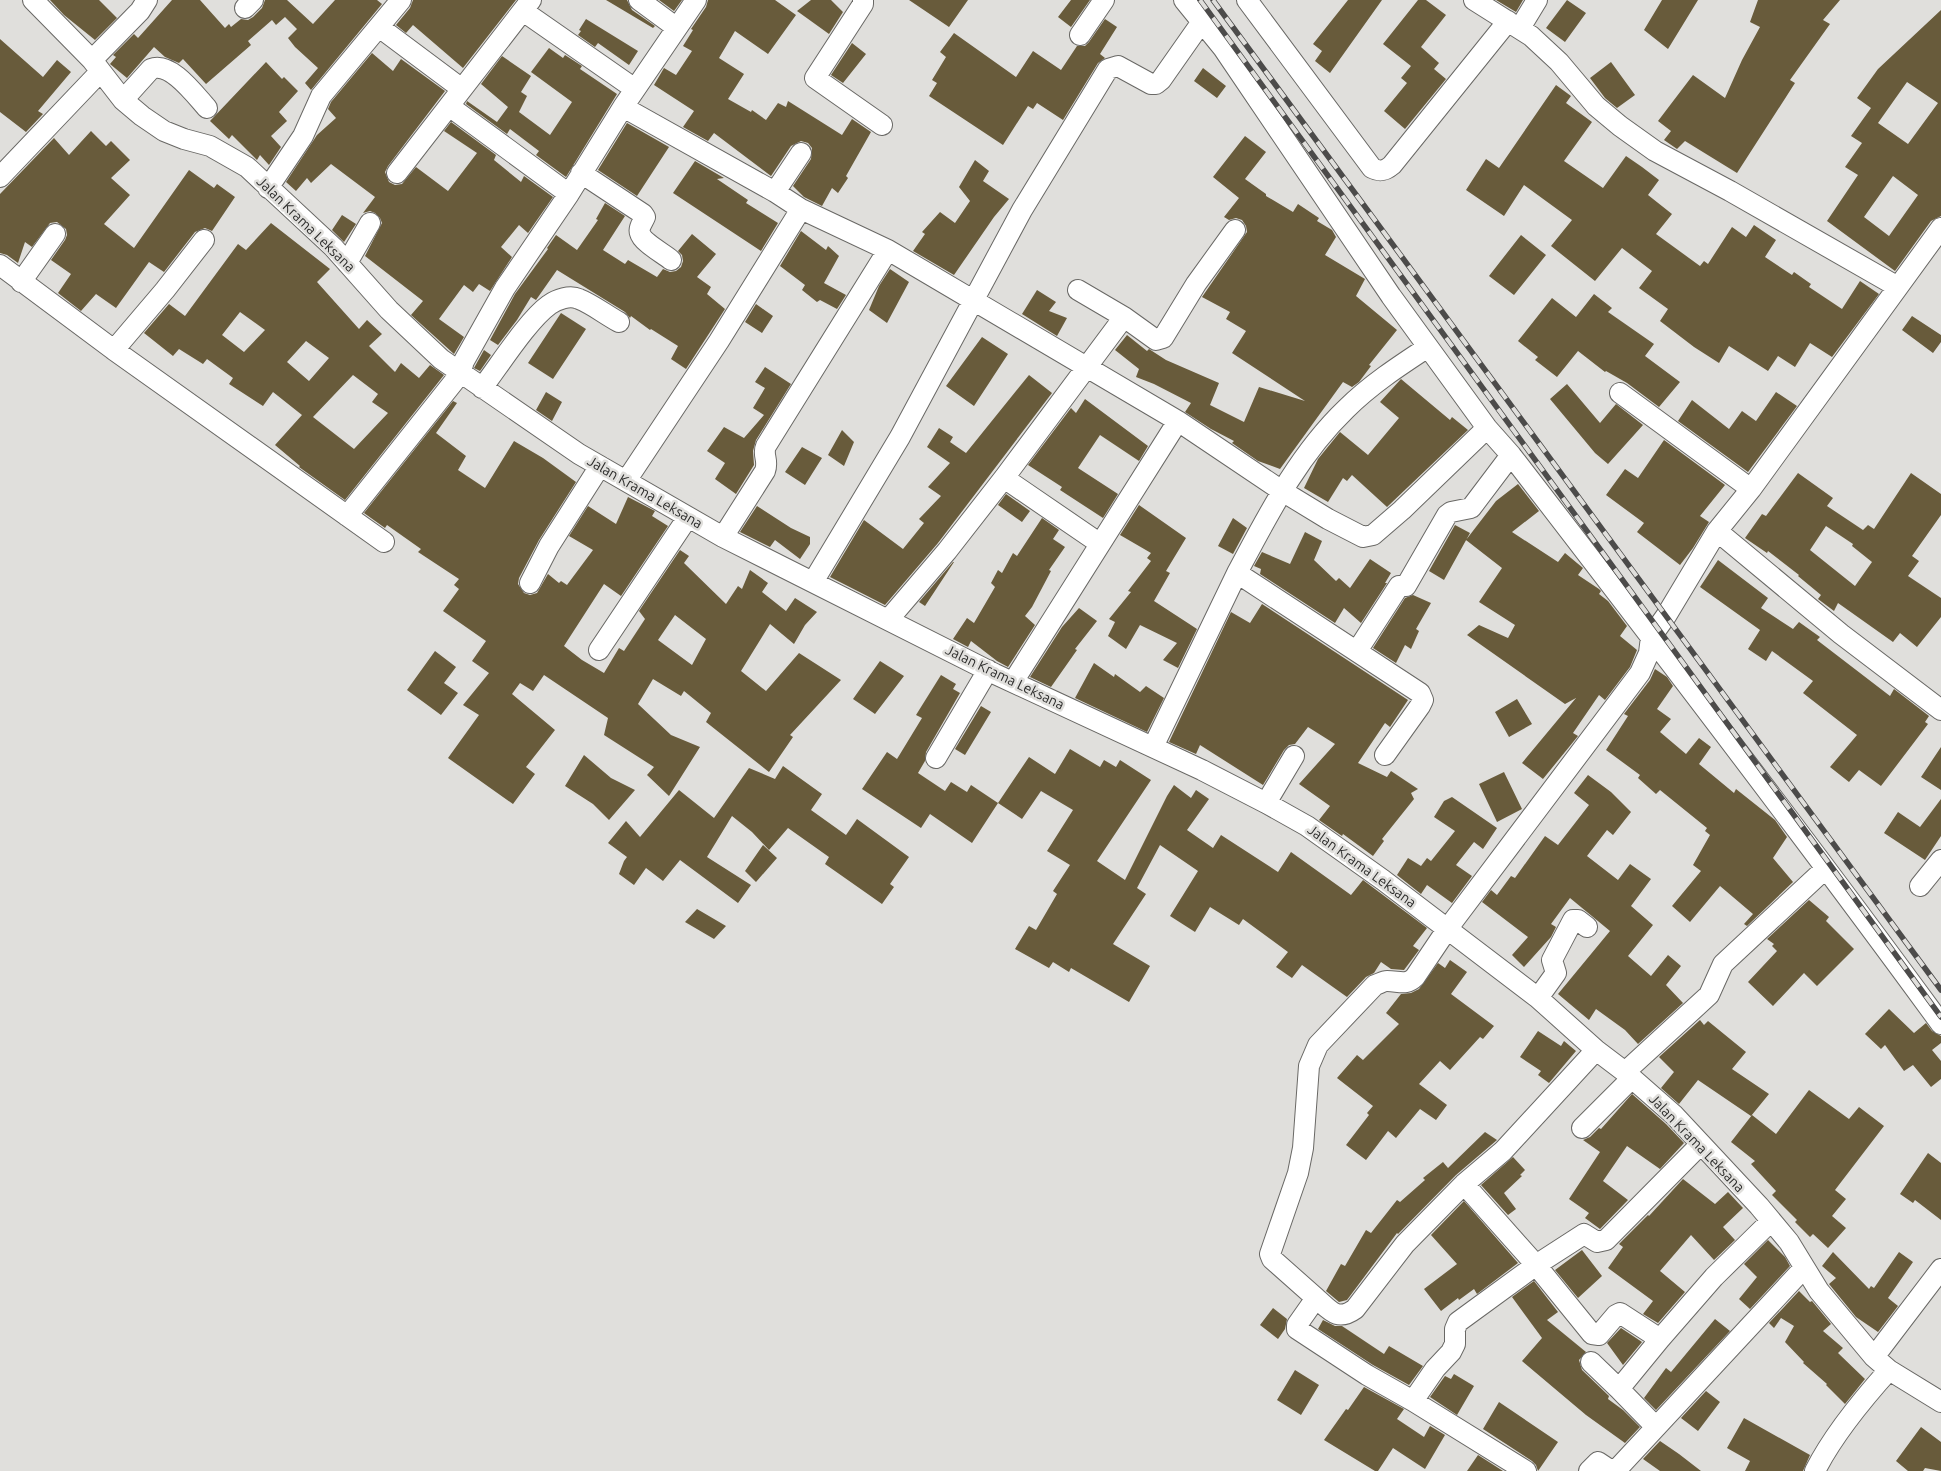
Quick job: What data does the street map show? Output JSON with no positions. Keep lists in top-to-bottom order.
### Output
{
  "streets": {
    "street": ["Jalan Krama Leksana"]
  }
}
